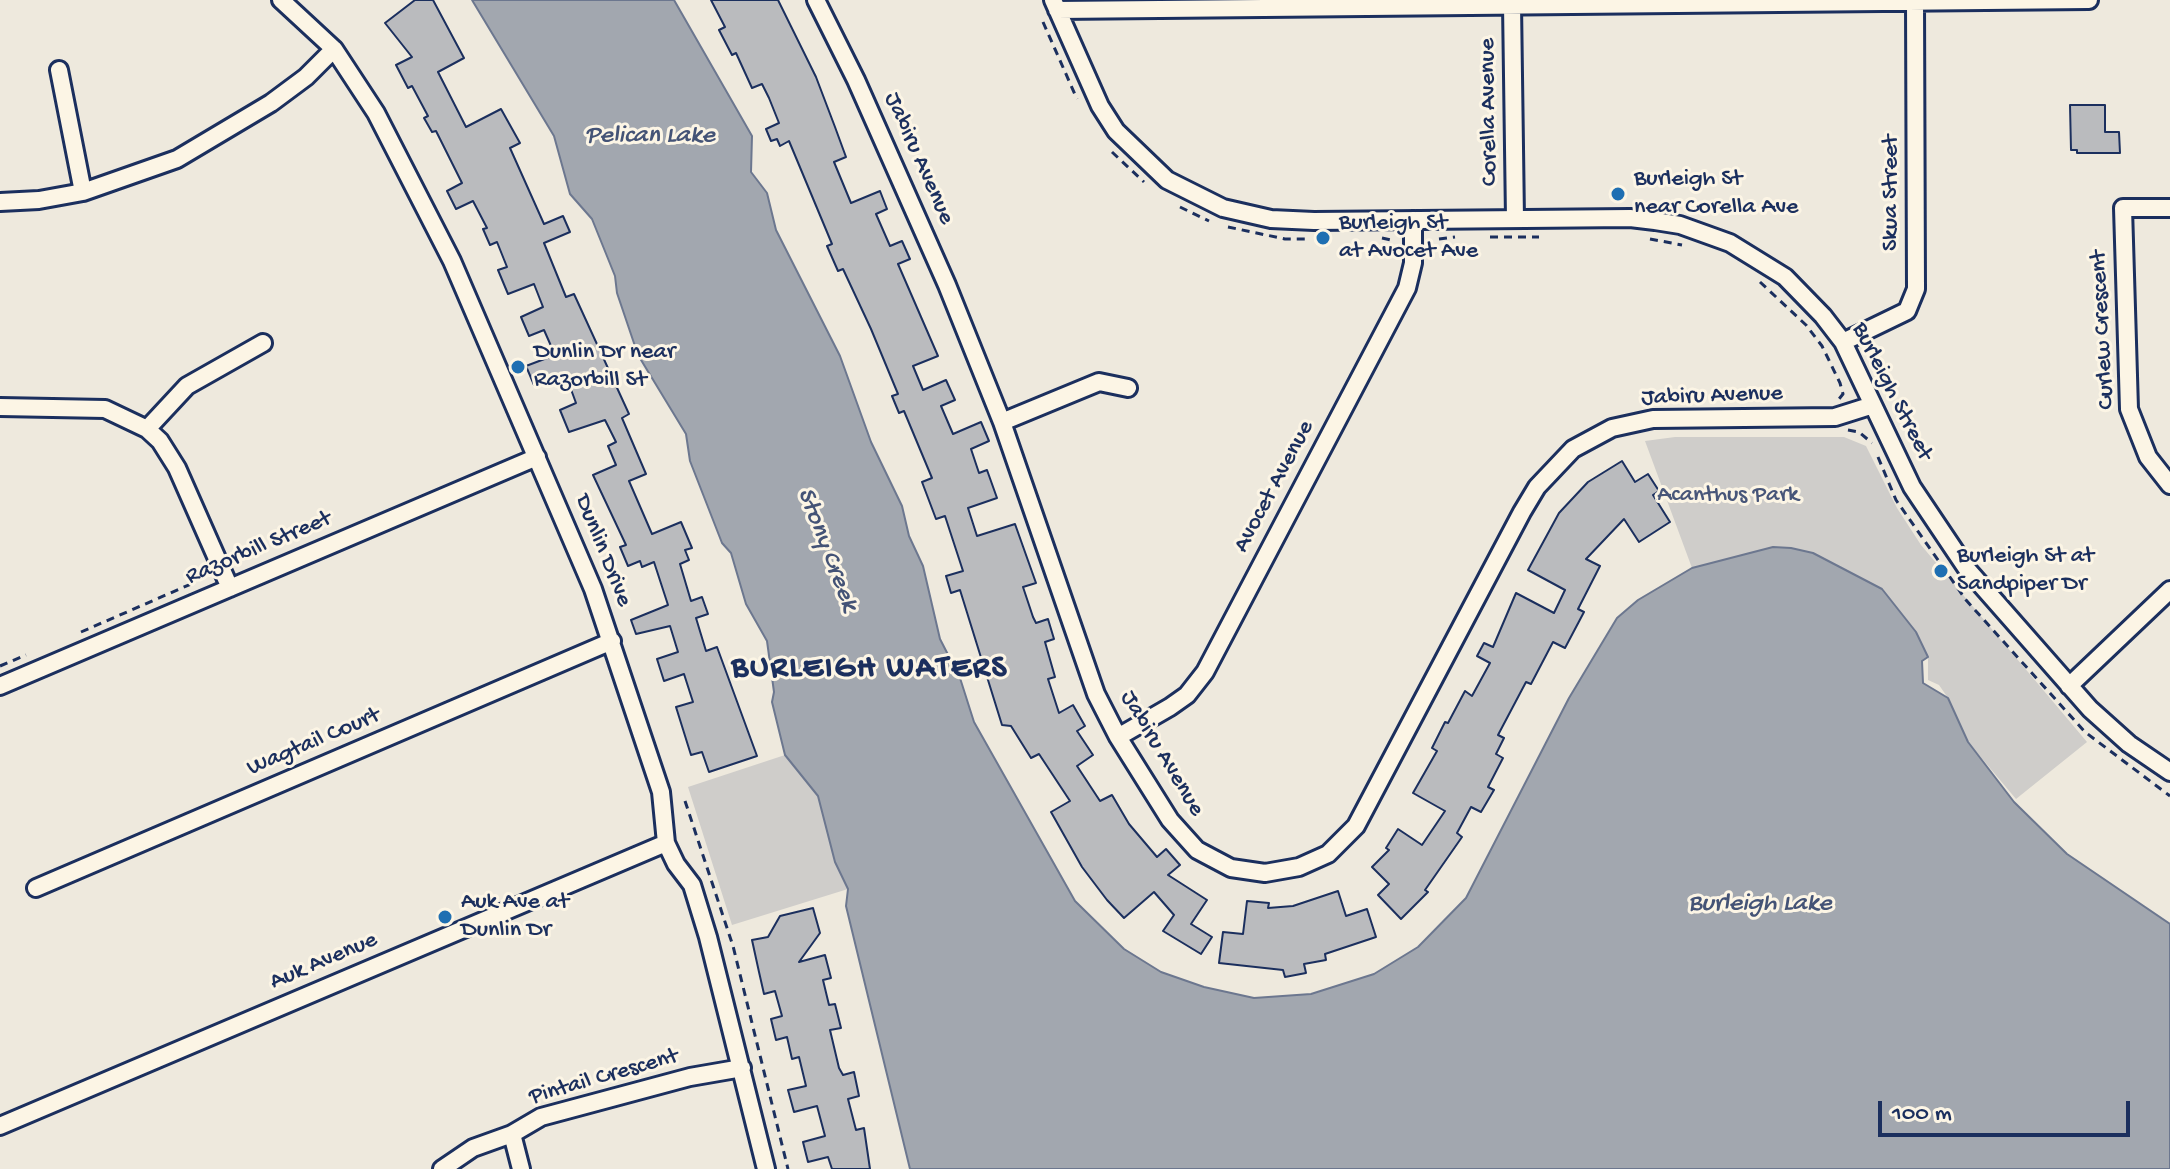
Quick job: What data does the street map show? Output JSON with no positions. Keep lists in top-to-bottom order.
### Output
{
  "streets": {
    "street": [
      "Corella Avenue",
      "Jabiru Avenue",
      "Skua Street",
      "Curlew Crescent",
      "Burleigh Street",
      "Avocet Avenue",
      "Razorbill Street",
      "Dunlin Drive",
      "Wagtail Court",
      "Auk Avenue",
      "Pintail Crescent"
    ]
  },
  "crossings": [
    ["Corella Avenue", "Burleigh Street"],
    ["Jabiru Avenue", "Burleigh Street"],
    ["Jabiru Avenue", "Avocet Avenue"],
    ["Skua Street", "Burleigh Street"],
    ["Burleigh Street", "Avocet Avenue"],
    ["Razorbill Street", "Dunlin Drive"],
    ["Dunlin Drive", "Wagtail Court"],
    ["Dunlin Drive", "Auk Avenue"],
    ["Dunlin Drive", "Pintail Crescent"]
  ],
  "districts": ["BURLEIGH WATERS"],
  "water": ["Pelican Lake", "Stony Creek", "Burleigh Lake"],
  "parks": ["Acanthus Park"],
  "places": [
    "Burleigh St near Corella Ave",
    "Burleigh St at Avocet Ave",
    "Dunlin Dr near Razorbill St",
    "Burleigh St at Sandpiper Dr",
    "Auk Ave at Dunlin Dr"
  ],
  "scale_bar": "100 m"
}
